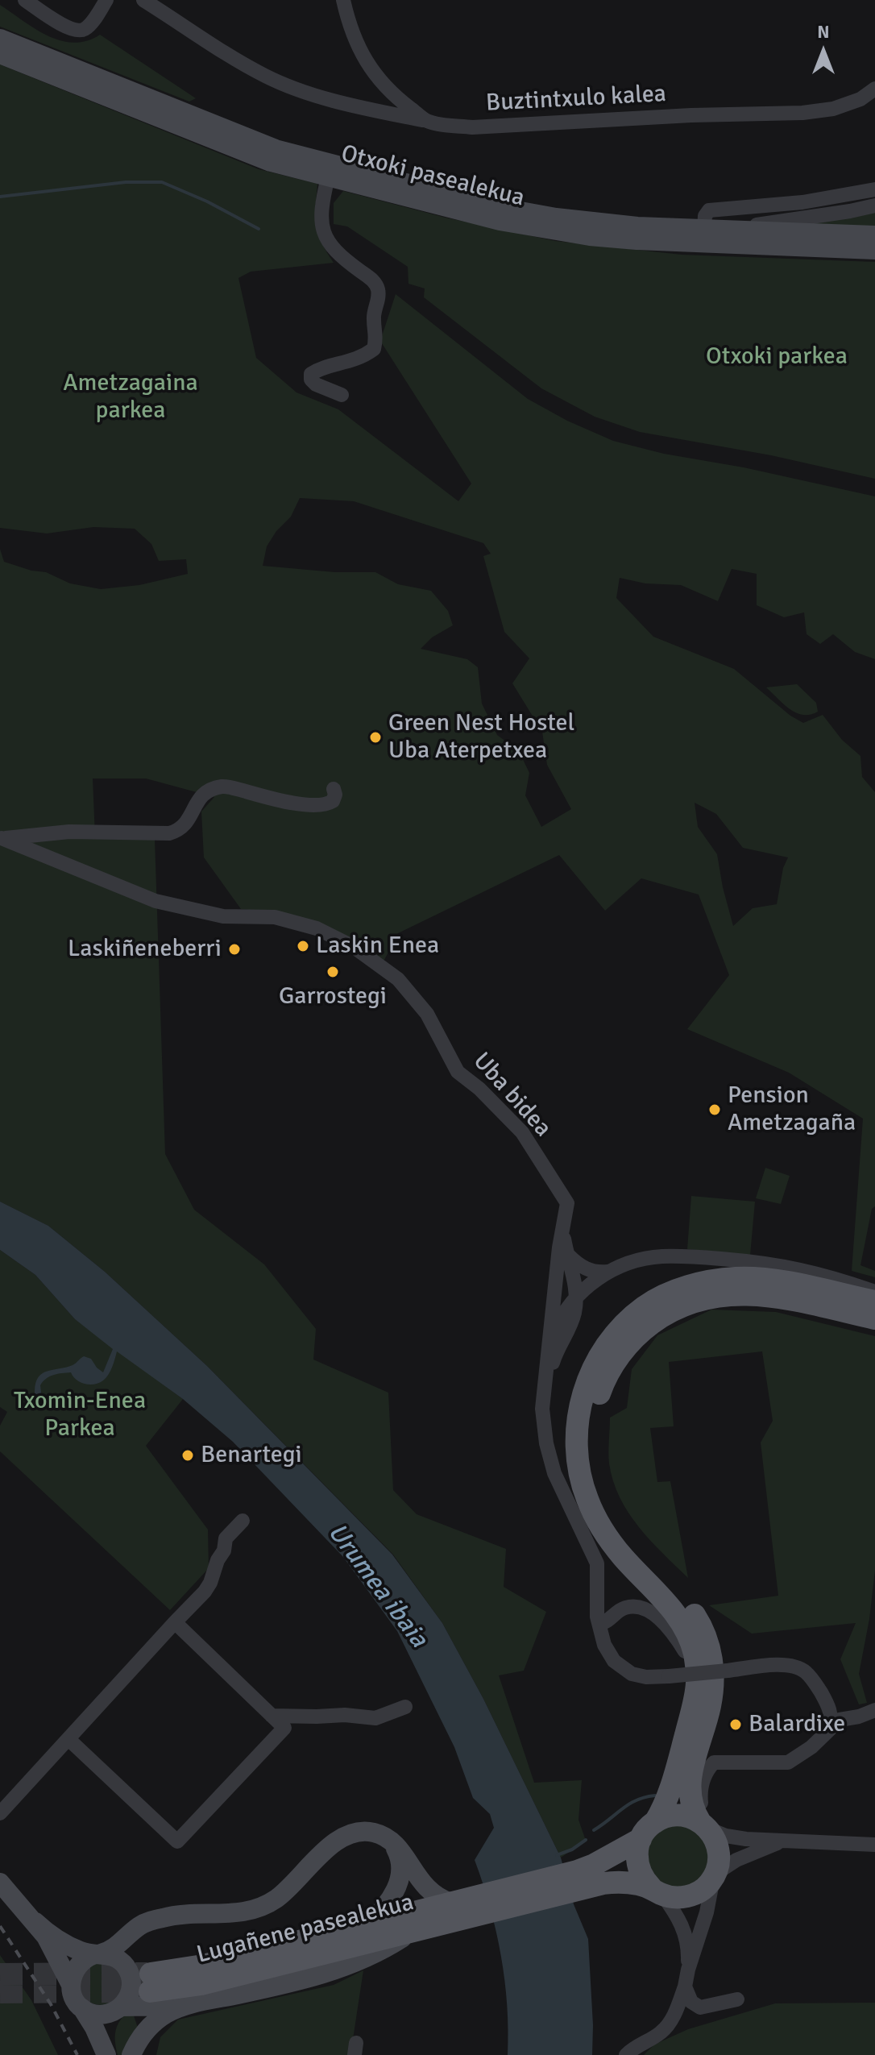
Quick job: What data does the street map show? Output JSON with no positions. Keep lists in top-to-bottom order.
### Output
{
  "streets": {
    "main road": ["Otxoki pasealekua", "Lugañene pasealekua"],
    "street": ["Buztintxulo kalea", "Uba bidea"]
  },
  "water": ["Urumea ibaia"],
  "parks": ["Otxoki parkea", "Ametzagaina parkea", "Txomin-Enea Parkea"],
  "places": [
    "Green Nest Hostel Uba Aterpetxea",
    "Laskin Enea",
    "Laskiñeneberri",
    "Garrostegi",
    "Pension Ametzagaña",
    "Benartegi",
    "Balardixe"
  ],
  "north": "top"
}
